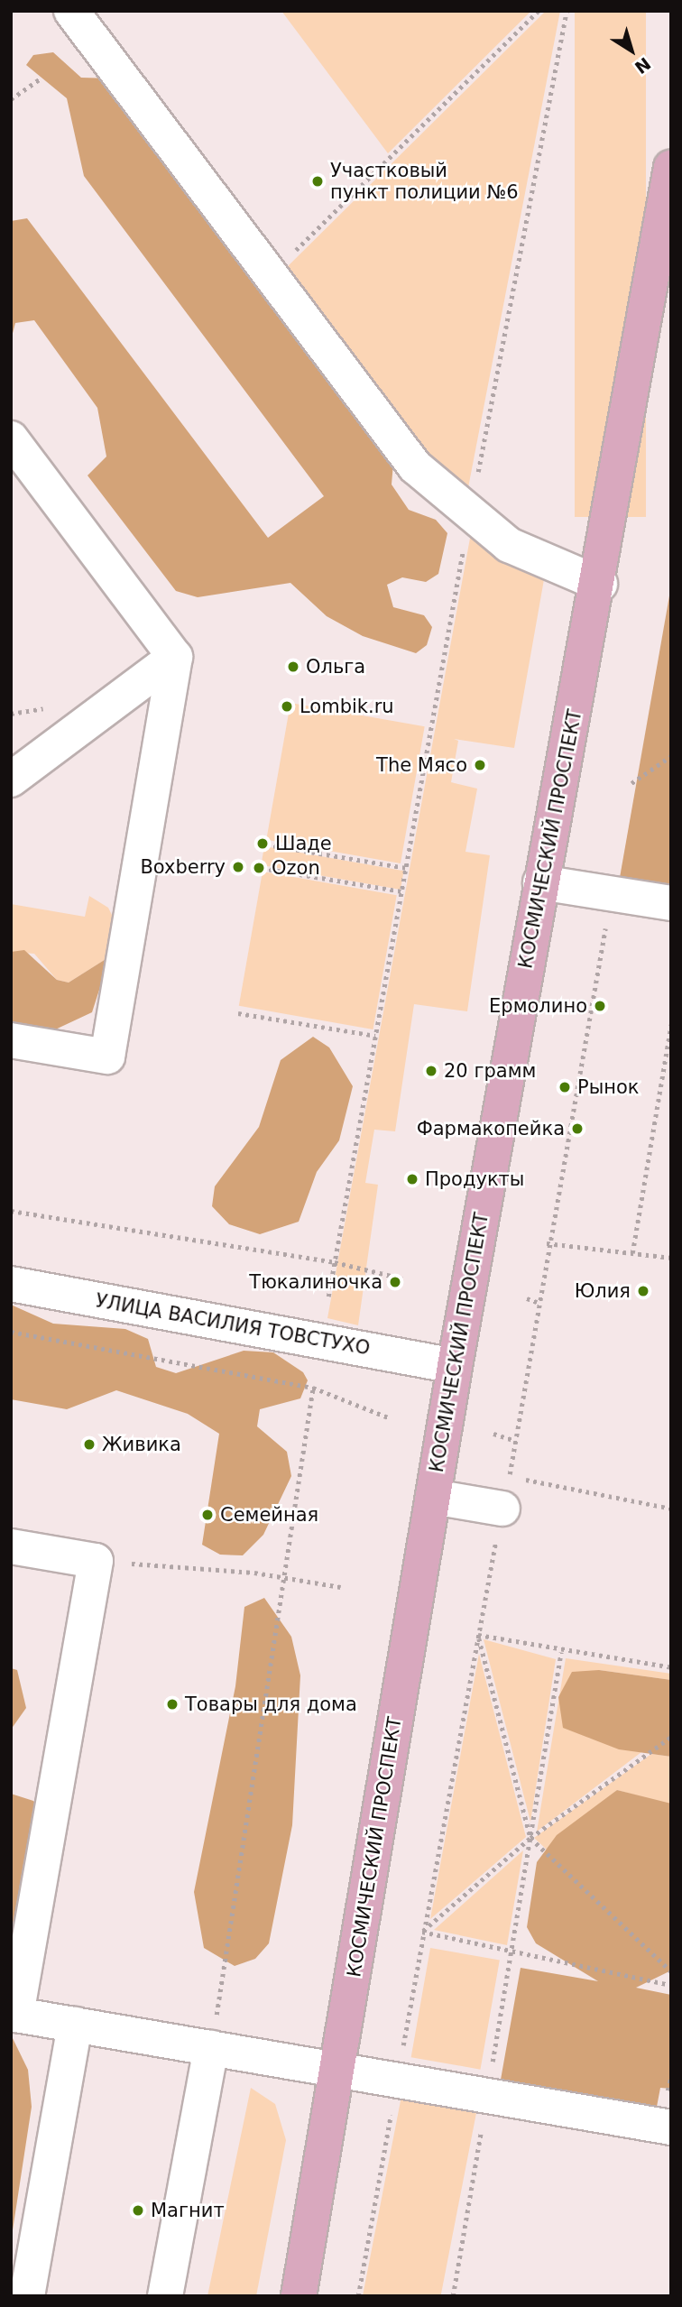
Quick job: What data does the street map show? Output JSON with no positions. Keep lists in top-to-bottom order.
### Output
{
  "streets": {
    "main road": ["КОСМИЧЕСКИЙ ПРОСПЕКТ"],
    "street": ["УЛИЦА ВАСИЛИЯ ТОВСТУХО"]
  },
  "crossings": [
    ["КОСМИЧЕСКИЙ ПРОСПЕКТ", "УЛИЦА ВАСИЛИЯ ТОВСТУХО"]
  ],
  "places": [
    "Участковый пункт полиции №6",
    "Ольга",
    "Lombik.ru",
    "The Мясо",
    "Шаде",
    "Boxberry",
    "Ozon",
    "Ермолино",
    "20 грамм",
    "Рынок",
    "Фармакопейка",
    "Продукты",
    "Тюкалиночка",
    "Юлия",
    "Живика",
    "Семейная",
    "Товары для дома",
    "Магнит"
  ],
  "north": "bottom right"
}
